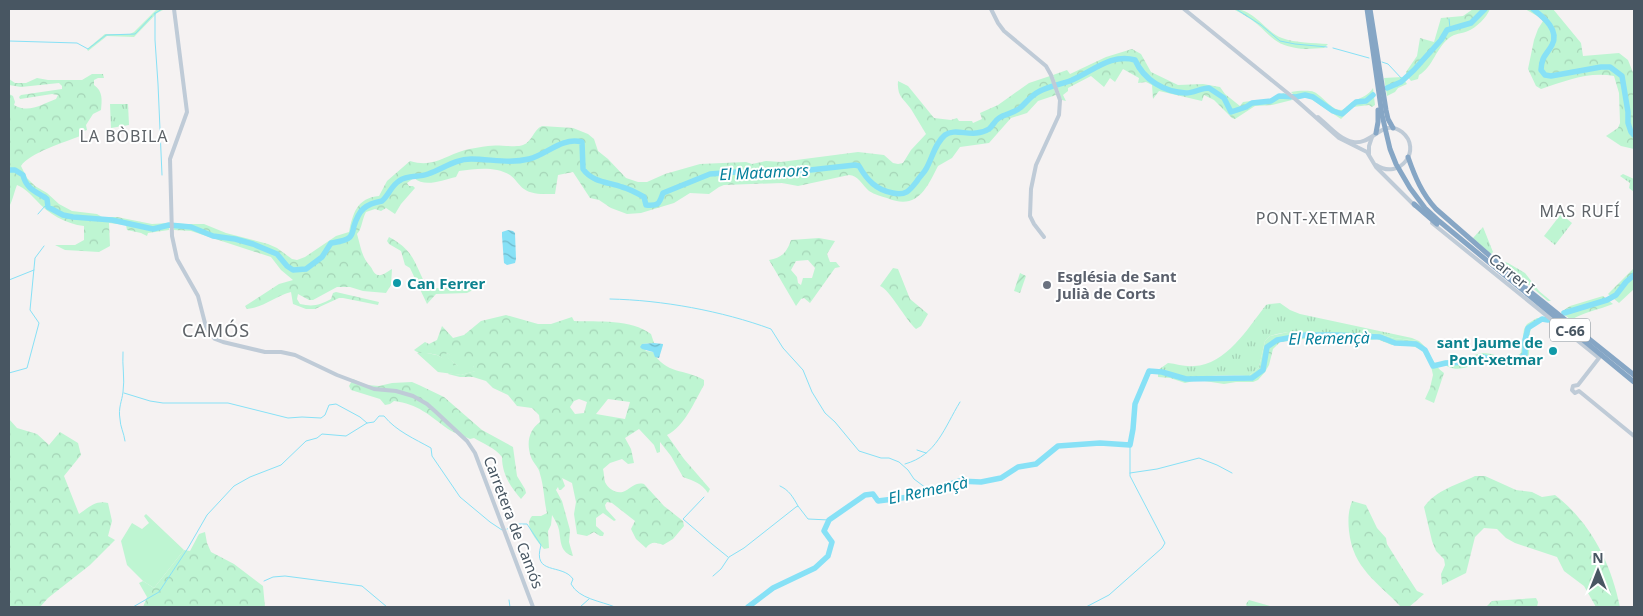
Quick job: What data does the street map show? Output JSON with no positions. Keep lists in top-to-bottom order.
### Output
{
  "streets": {
    "highway": ["C-66"],
    "street": ["Carrer I", "Carretera de Camós"]
  },
  "districts": [
    "LA BÒBILA",
    "MAS RUFÍ",
    "PONT-XETMAR",
    "CAMÓS"
  ],
  "water": ["El Matamors", "El Remençà"],
  "places": ["Can Ferrer", "Església de Sant Julià de Corts", "sant Jaume de Pont-xetmar"],
  "north": "top"
}
